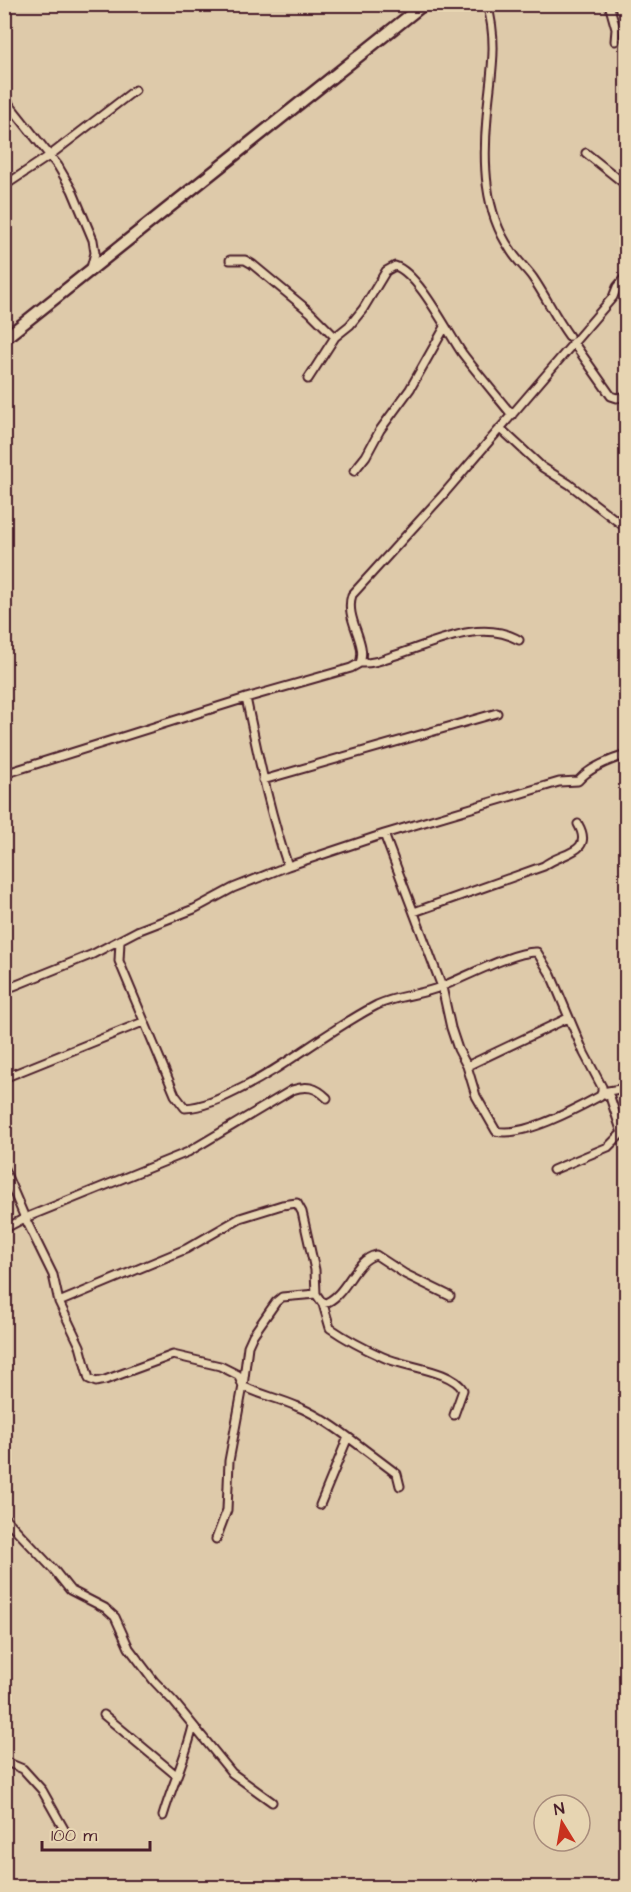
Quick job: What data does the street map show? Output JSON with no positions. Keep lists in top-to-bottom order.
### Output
{
  "scale_bar": "100 m",
  "north": "top"
}
